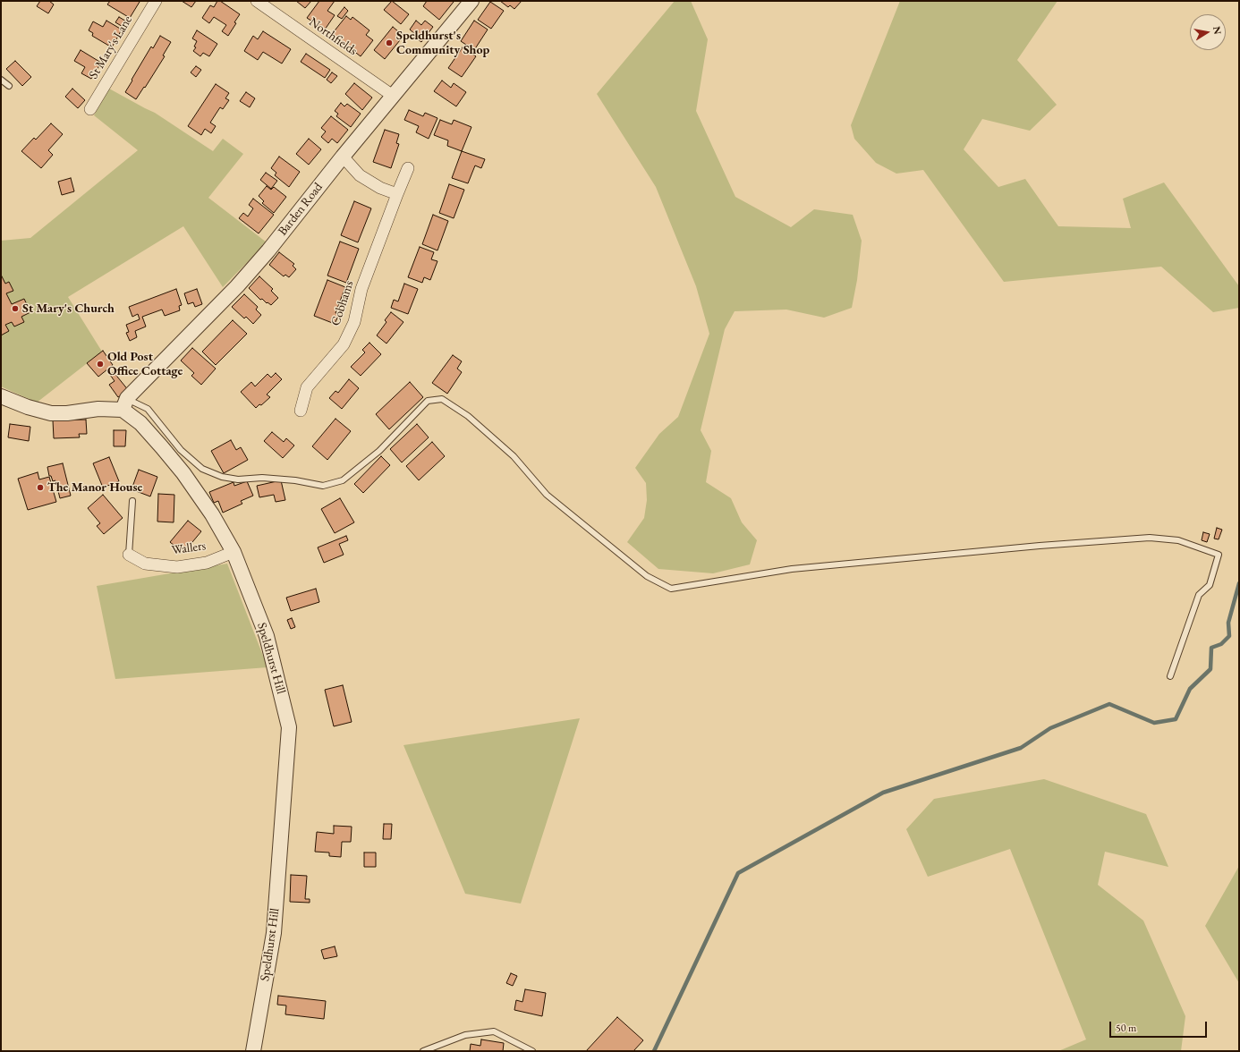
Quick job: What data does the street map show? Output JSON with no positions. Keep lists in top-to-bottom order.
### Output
{
  "streets": {
    "street": [
      "Northfields",
      "St Mary's Lane",
      "Barden Road",
      "Cobhams",
      "Wallers",
      "Speldhurst Hill"
    ]
  },
  "crossings": [
    ["Northfields", "Barden Road"],
    ["Barden Road", "Speldhurst Hill"],
    ["Wallers", "Speldhurst Hill"]
  ],
  "places": [
    "Speldhurst's Community Shop",
    "St Mary's Church",
    "Old Post Office Cottage",
    "The Manor House"
  ],
  "scale_bar": "50 m",
  "north": "right"
}
